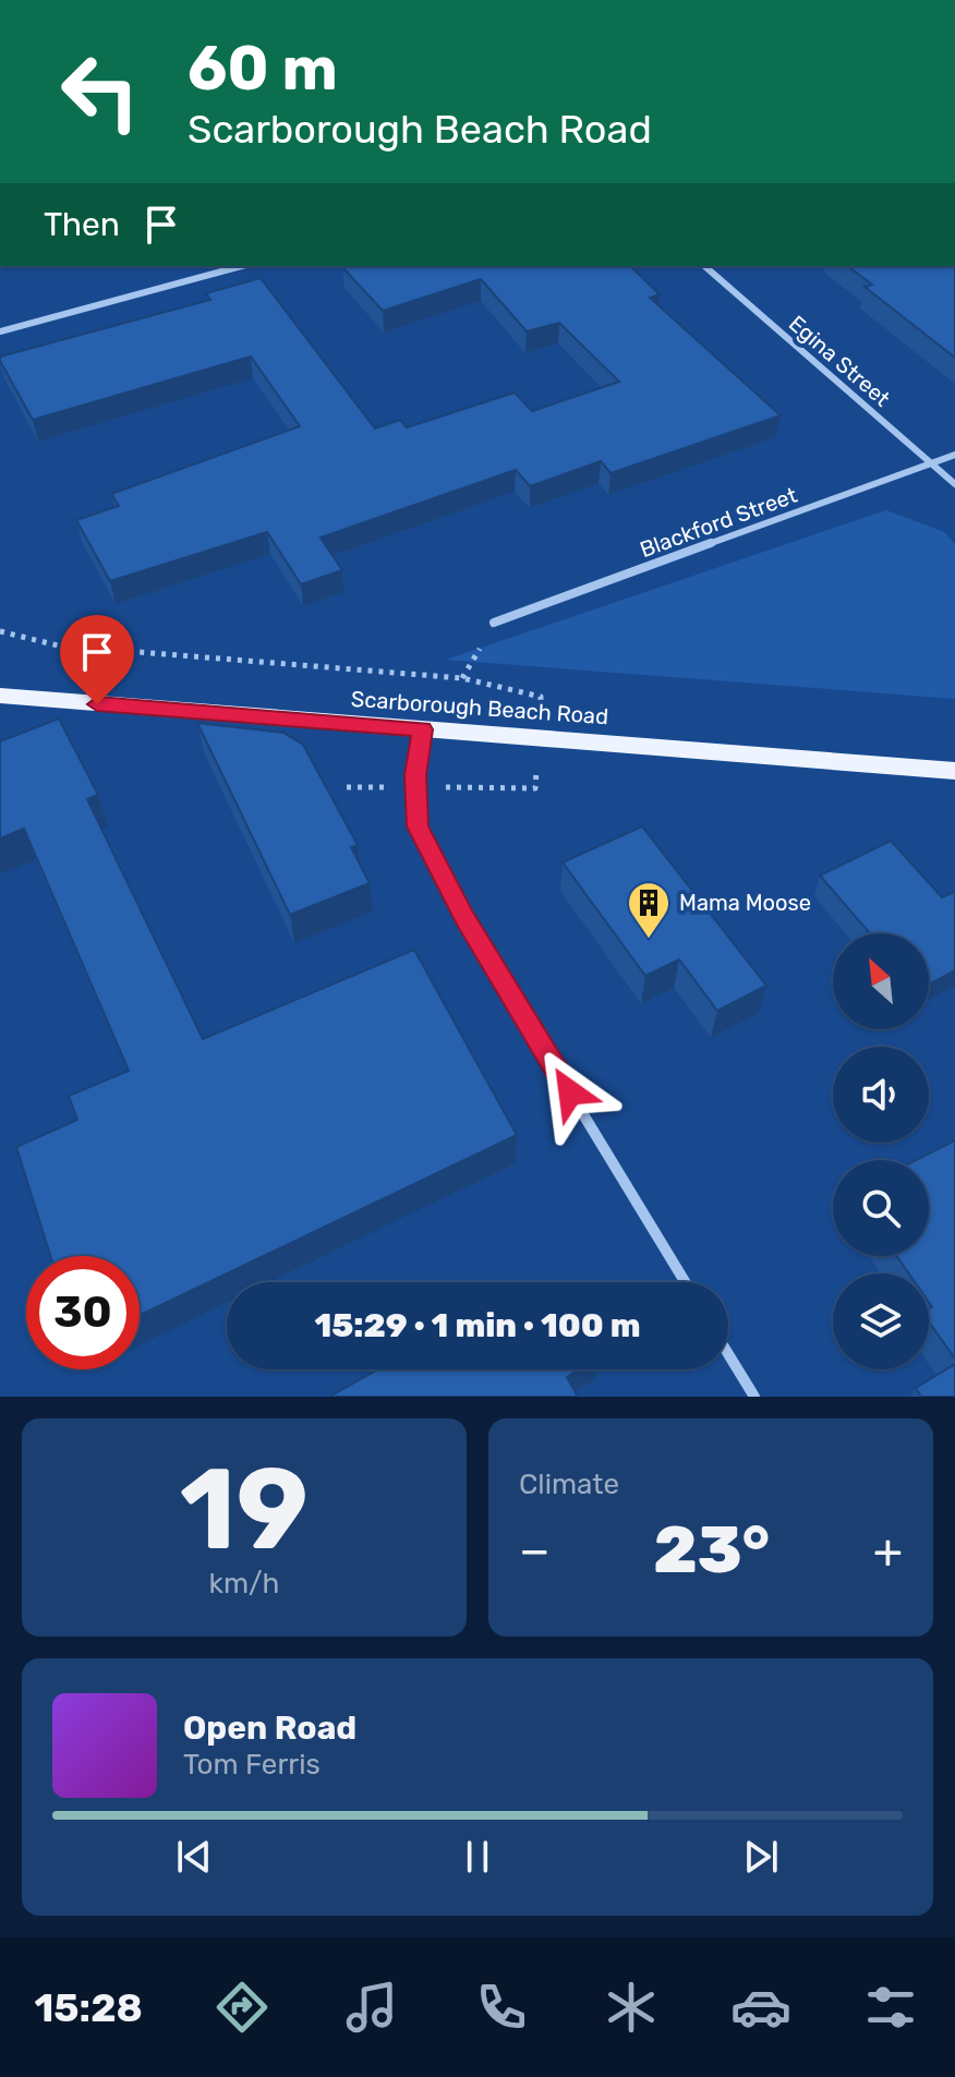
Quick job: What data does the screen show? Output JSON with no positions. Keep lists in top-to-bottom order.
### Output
{
  "streets": {
    "main road": ["Scarborough Beach Road"],
    "street": ["Egina Street", "Blackford Street"]
  },
  "crossings": [
    ["Egina Street", "Blackford Street"]
  ],
  "places": {
    "building": ["Mama Moose"]
  },
  "north": "top left",
  "page": {
    "turn": ["60 m", "Scarborough Beach Road"],
    "then": "Then",
    "limit": "30",
    "trip": "15:29 · 1 min · 100 m",
    "tile": [
      ["19", "km/h"],
      "Climate"
    ],
    "heat": ["−", "23°", "+"],
    "song": ["Open Road", "Tom Ferris"],
    "tabs": "15:28"
  }
}
